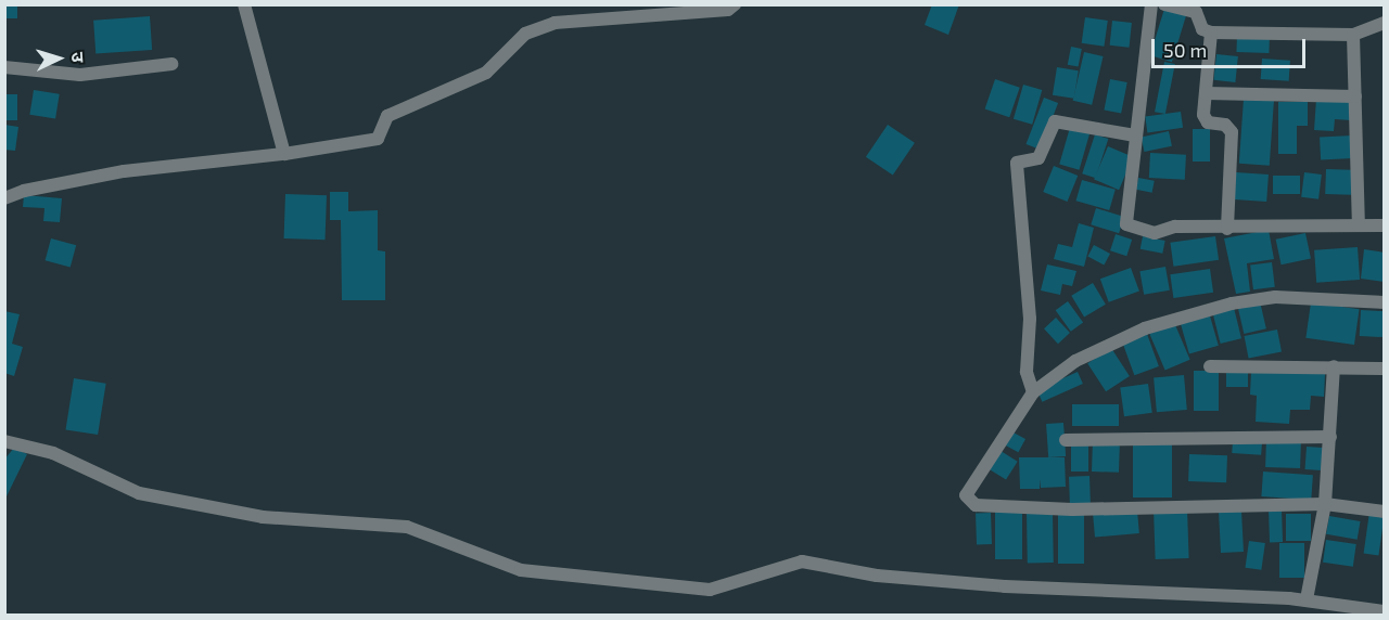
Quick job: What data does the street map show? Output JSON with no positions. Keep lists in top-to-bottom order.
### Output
{
  "scale_bar": "50 m",
  "north": "right"
}
